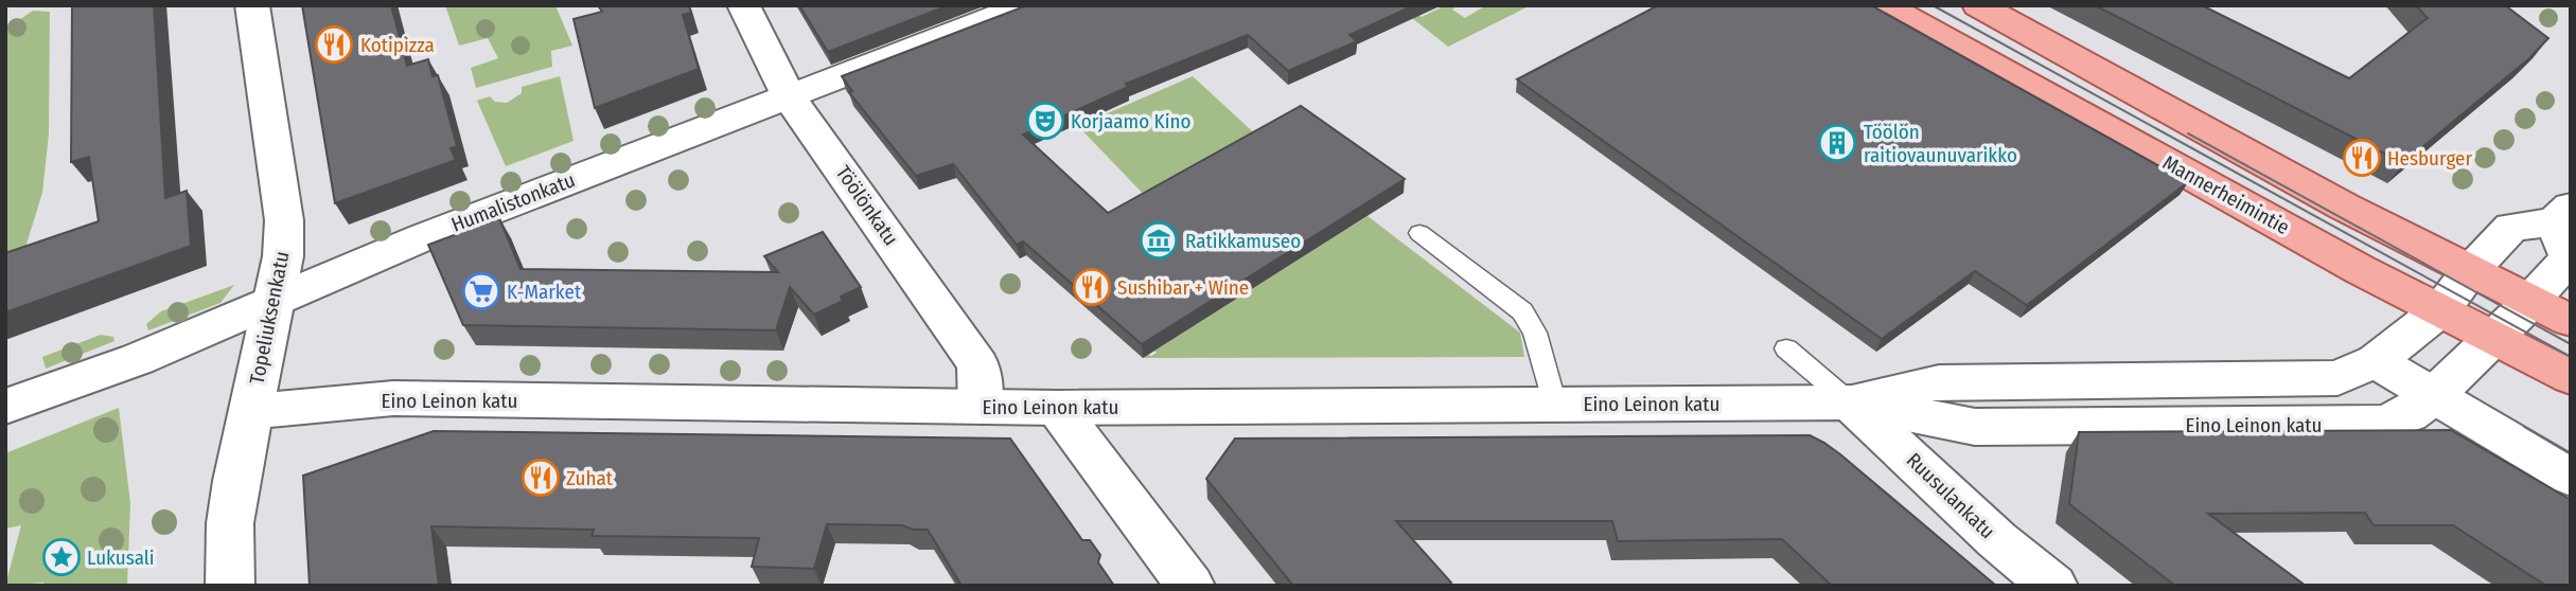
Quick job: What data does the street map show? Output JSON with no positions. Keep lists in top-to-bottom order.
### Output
{
  "streets": {
    "main road": ["Mannerheimintie"],
    "street": [
      "Humalistonkatu",
      "Töölönkatu",
      "Topeliuksenkatu",
      "Eino Leinon katu",
      "Ruusulankatu"
    ]
  },
  "crossings": [
    ["Mannerheimintie", "Eino Leinon katu"],
    ["Humalistonkatu", "Töölönkatu"],
    ["Humalistonkatu", "Topeliuksenkatu"],
    ["Töölönkatu", "Eino Leinon katu"],
    ["Topeliuksenkatu", "Eino Leinon katu"],
    ["Eino Leinon katu", "Ruusulankatu"]
  ],
  "places": {
    "restaurant": [
      "Kotipizza",
      "Hesburger",
      "Sushibar + Wine",
      "Zuhat"
    ],
    "theatre": ["Korjaamo Kino"],
    "building": ["Töölön raitiovaunuvarikko"],
    "museum": ["Ratikkamuseo"],
    "supermarket": ["K-Market"],
    "place": ["Lukusali"]
  }
}
